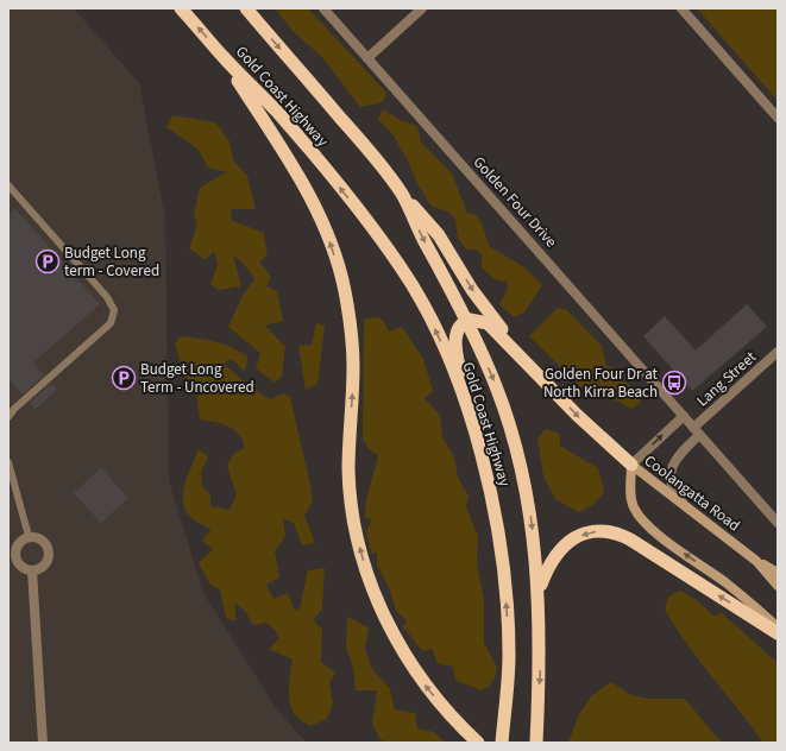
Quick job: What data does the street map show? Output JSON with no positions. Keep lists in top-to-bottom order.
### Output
{
  "streets": {
    "highway": ["Gold Coast Highway"],
    "main road": ["Coolangatta Road"],
    "street": ["Golden Four Drive", "Lang Street"]
  },
  "crossings": [
    ["Golden Four Drive", "Lang Street"]
  ],
  "places": {
    "parking": ["Budget Long term - Covered", "Budget Long Term - Uncovered"],
    "bus stop": ["Golden Four Dr at North Kirra Beach"]
  }
}
